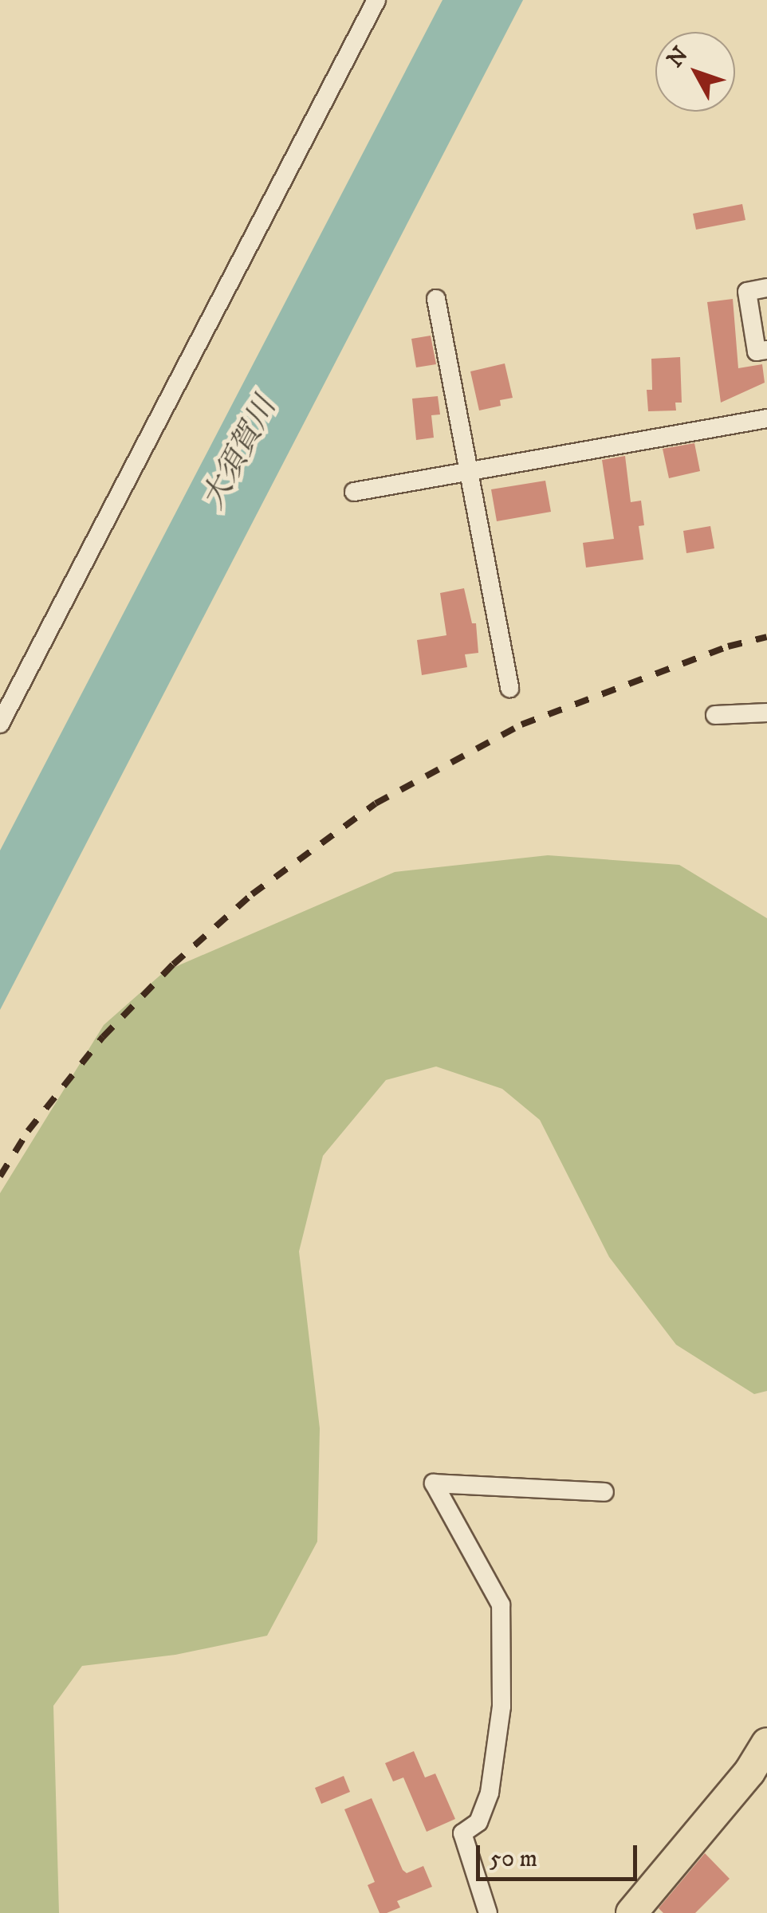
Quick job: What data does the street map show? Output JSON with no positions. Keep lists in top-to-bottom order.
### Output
{
  "water": ["大須賀川"],
  "scale_bar": "50 m",
  "north": "top left"
}
